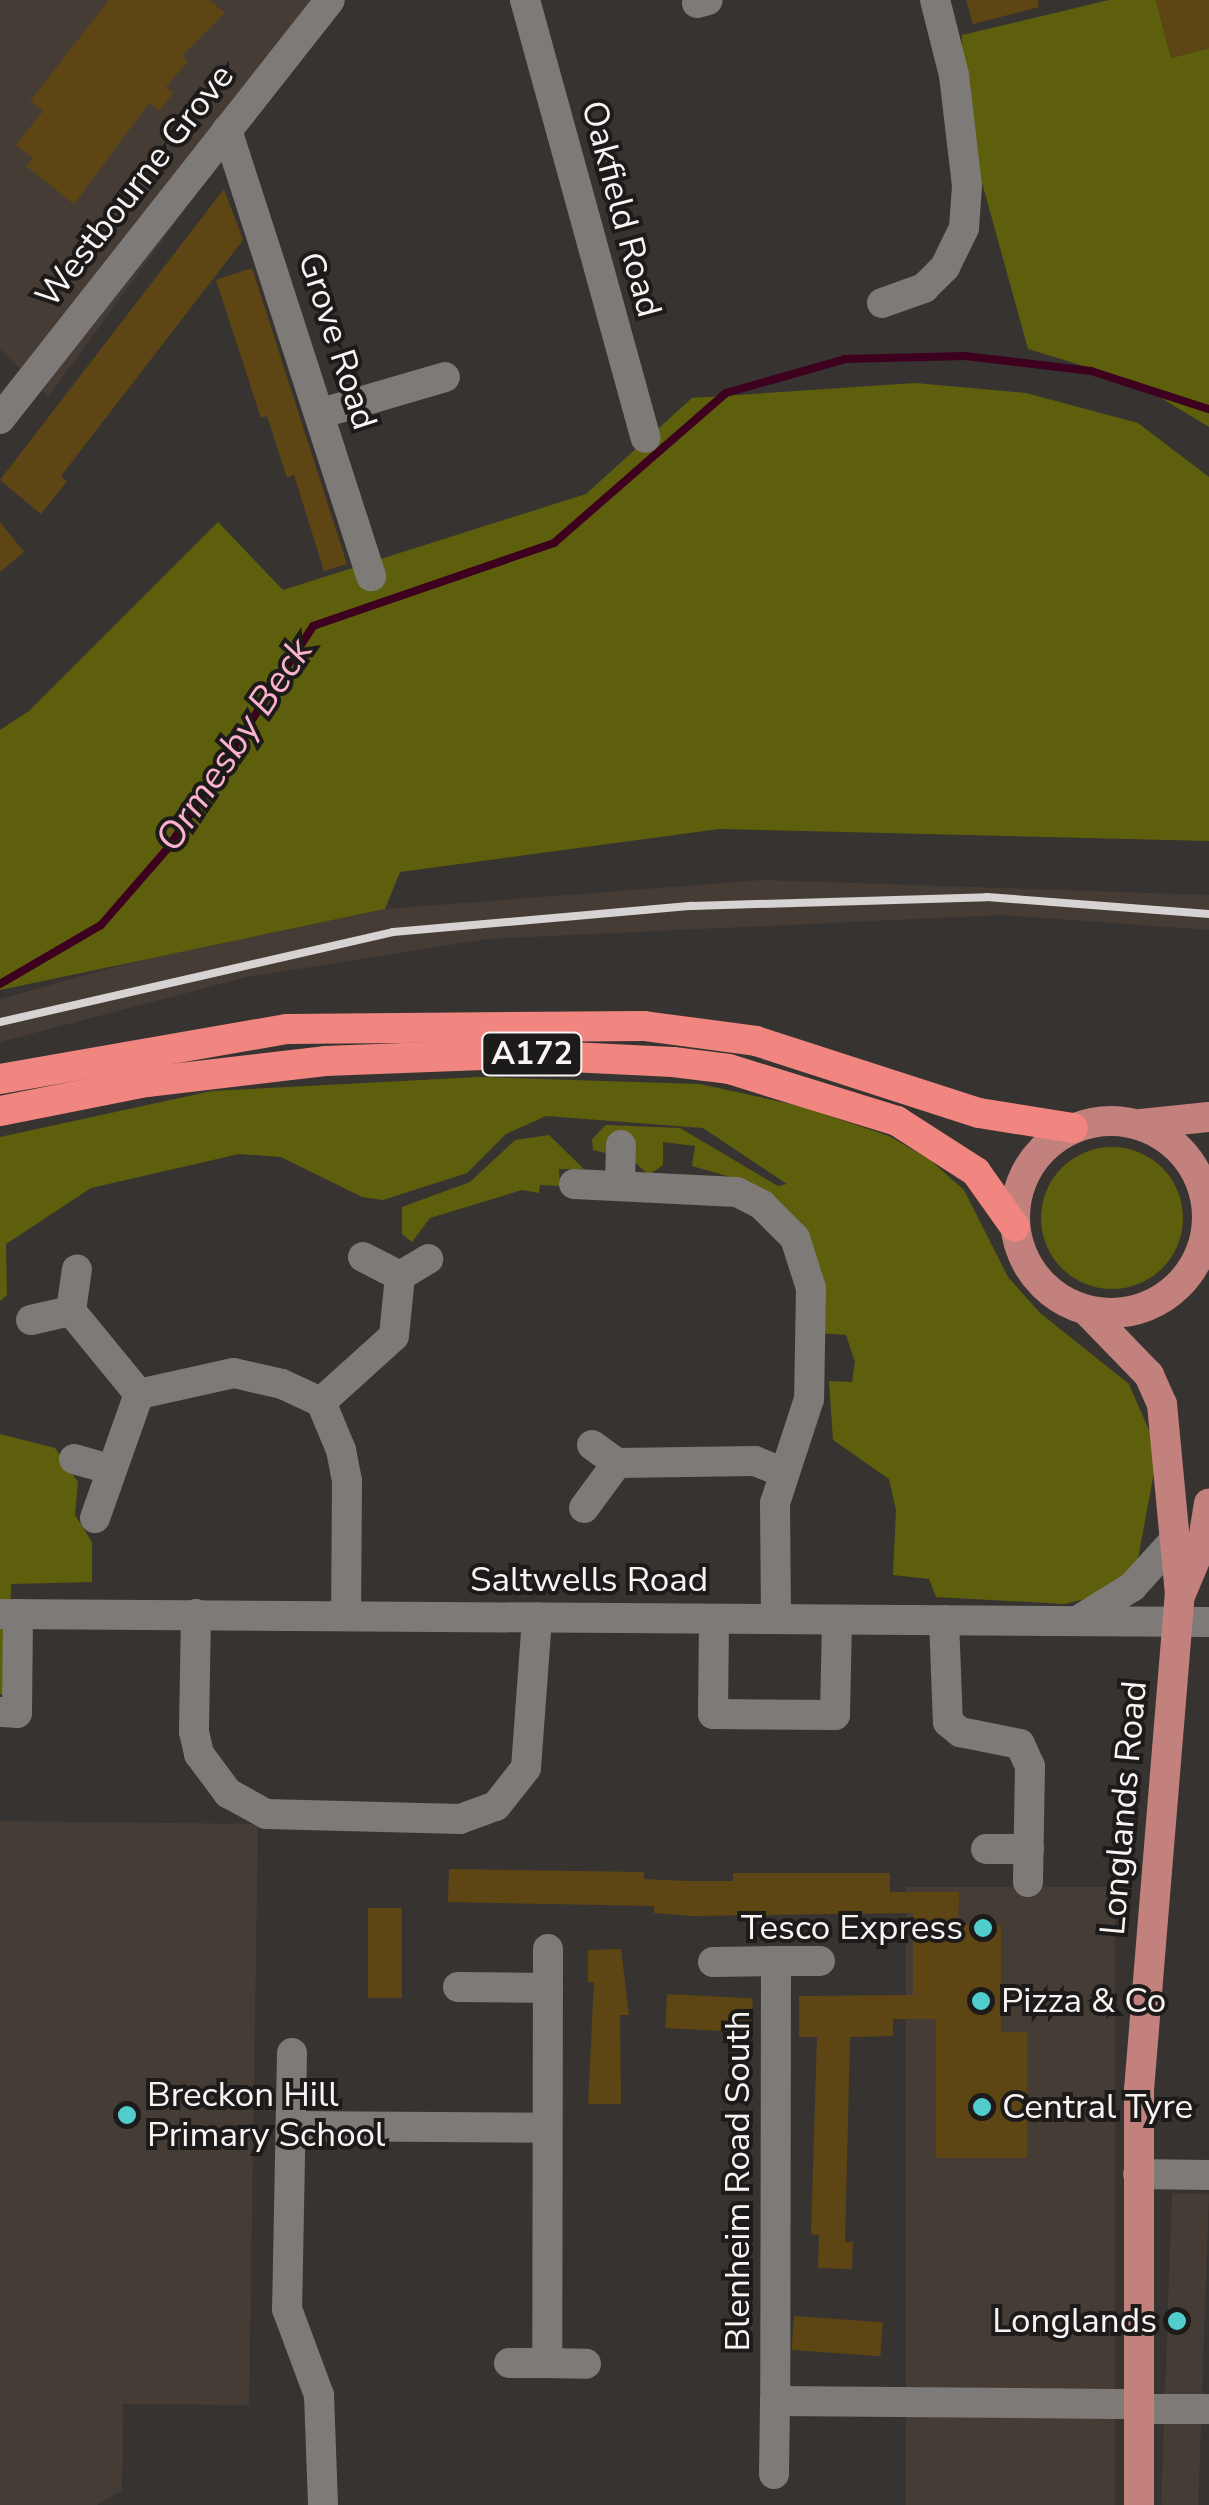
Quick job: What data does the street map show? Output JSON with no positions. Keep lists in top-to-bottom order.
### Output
{
  "streets": {
    "highway": ["A172"],
    "main road": ["Longlands Road"],
    "street": [
      "Westbourne Grove",
      "Oakfield Road",
      "Grove Road",
      "Saltwells Road",
      "Blenheim Road South"
    ]
  },
  "crossings": [
    ["Westbourne Grove", "Grove Road"],
    ["A172", "Longlands Road"],
    ["Saltwells Road", "Longlands Road"],
    ["Longlands Road", "Blenheim Road South"]
  ],
  "water": ["Ormesby Beck"],
  "places": [
    "Tesco Express",
    "Pizza & Co",
    "Central Tyre",
    "Breckon Hill Primary School",
    "Longlands"
  ]
}
